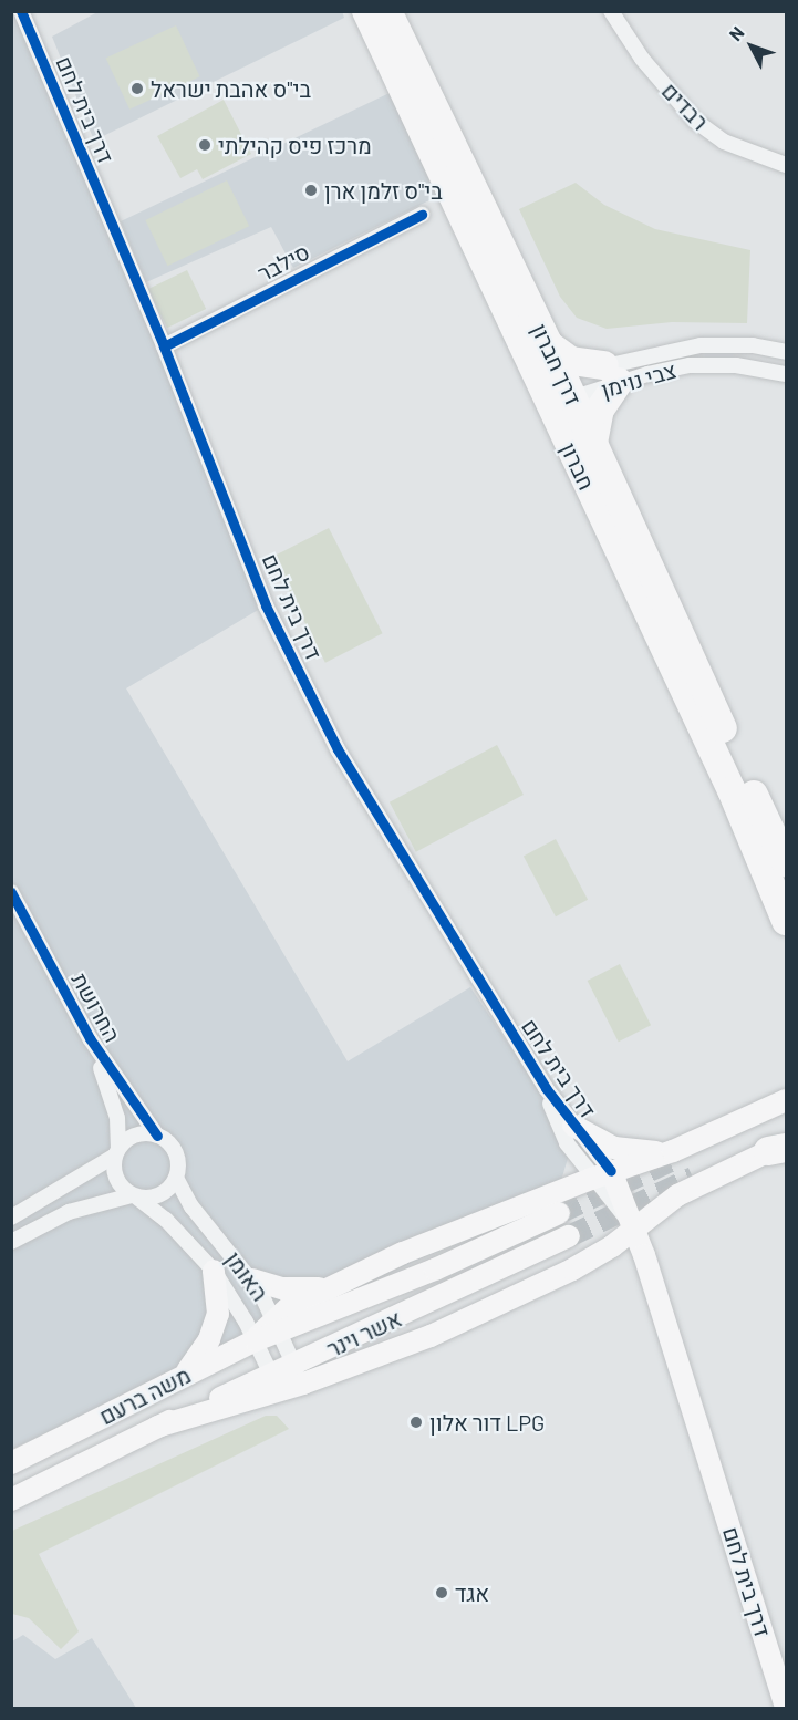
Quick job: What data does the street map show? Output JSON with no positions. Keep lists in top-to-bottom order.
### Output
{
  "streets": {
    "highway": ["דרך חברון", "חברון"],
    "main road": ["דרך בית לחם", "אשר וינר", "משה ברעם"],
    "street": [
      "רבדים",
      "סילבר",
      "צבי נוימן",
      "החרושת",
      "האומן"
    ]
  },
  "crossings": [
    ["דרך בית לחם", "סילבר"],
    ["דרך חברון", "צבי נוימן"],
    ["דרך חברון", "חברון"],
    ["צבי נוימן", "חברון"],
    ["החרושת", "האומן"],
    ["האומן", "אשר וינר"],
    ["האומן", "משה ברעם"],
    ["אשר וינר", "משה ברעם"]
  ],
  "places": [
    "בי\"ס אהבת ישראל",
    "מרכז פיס קהילתי",
    "בי\"ס זלמן ארן",
    "דור אלון LPG",
    "אגד"
  ],
  "north": "top left"
}
